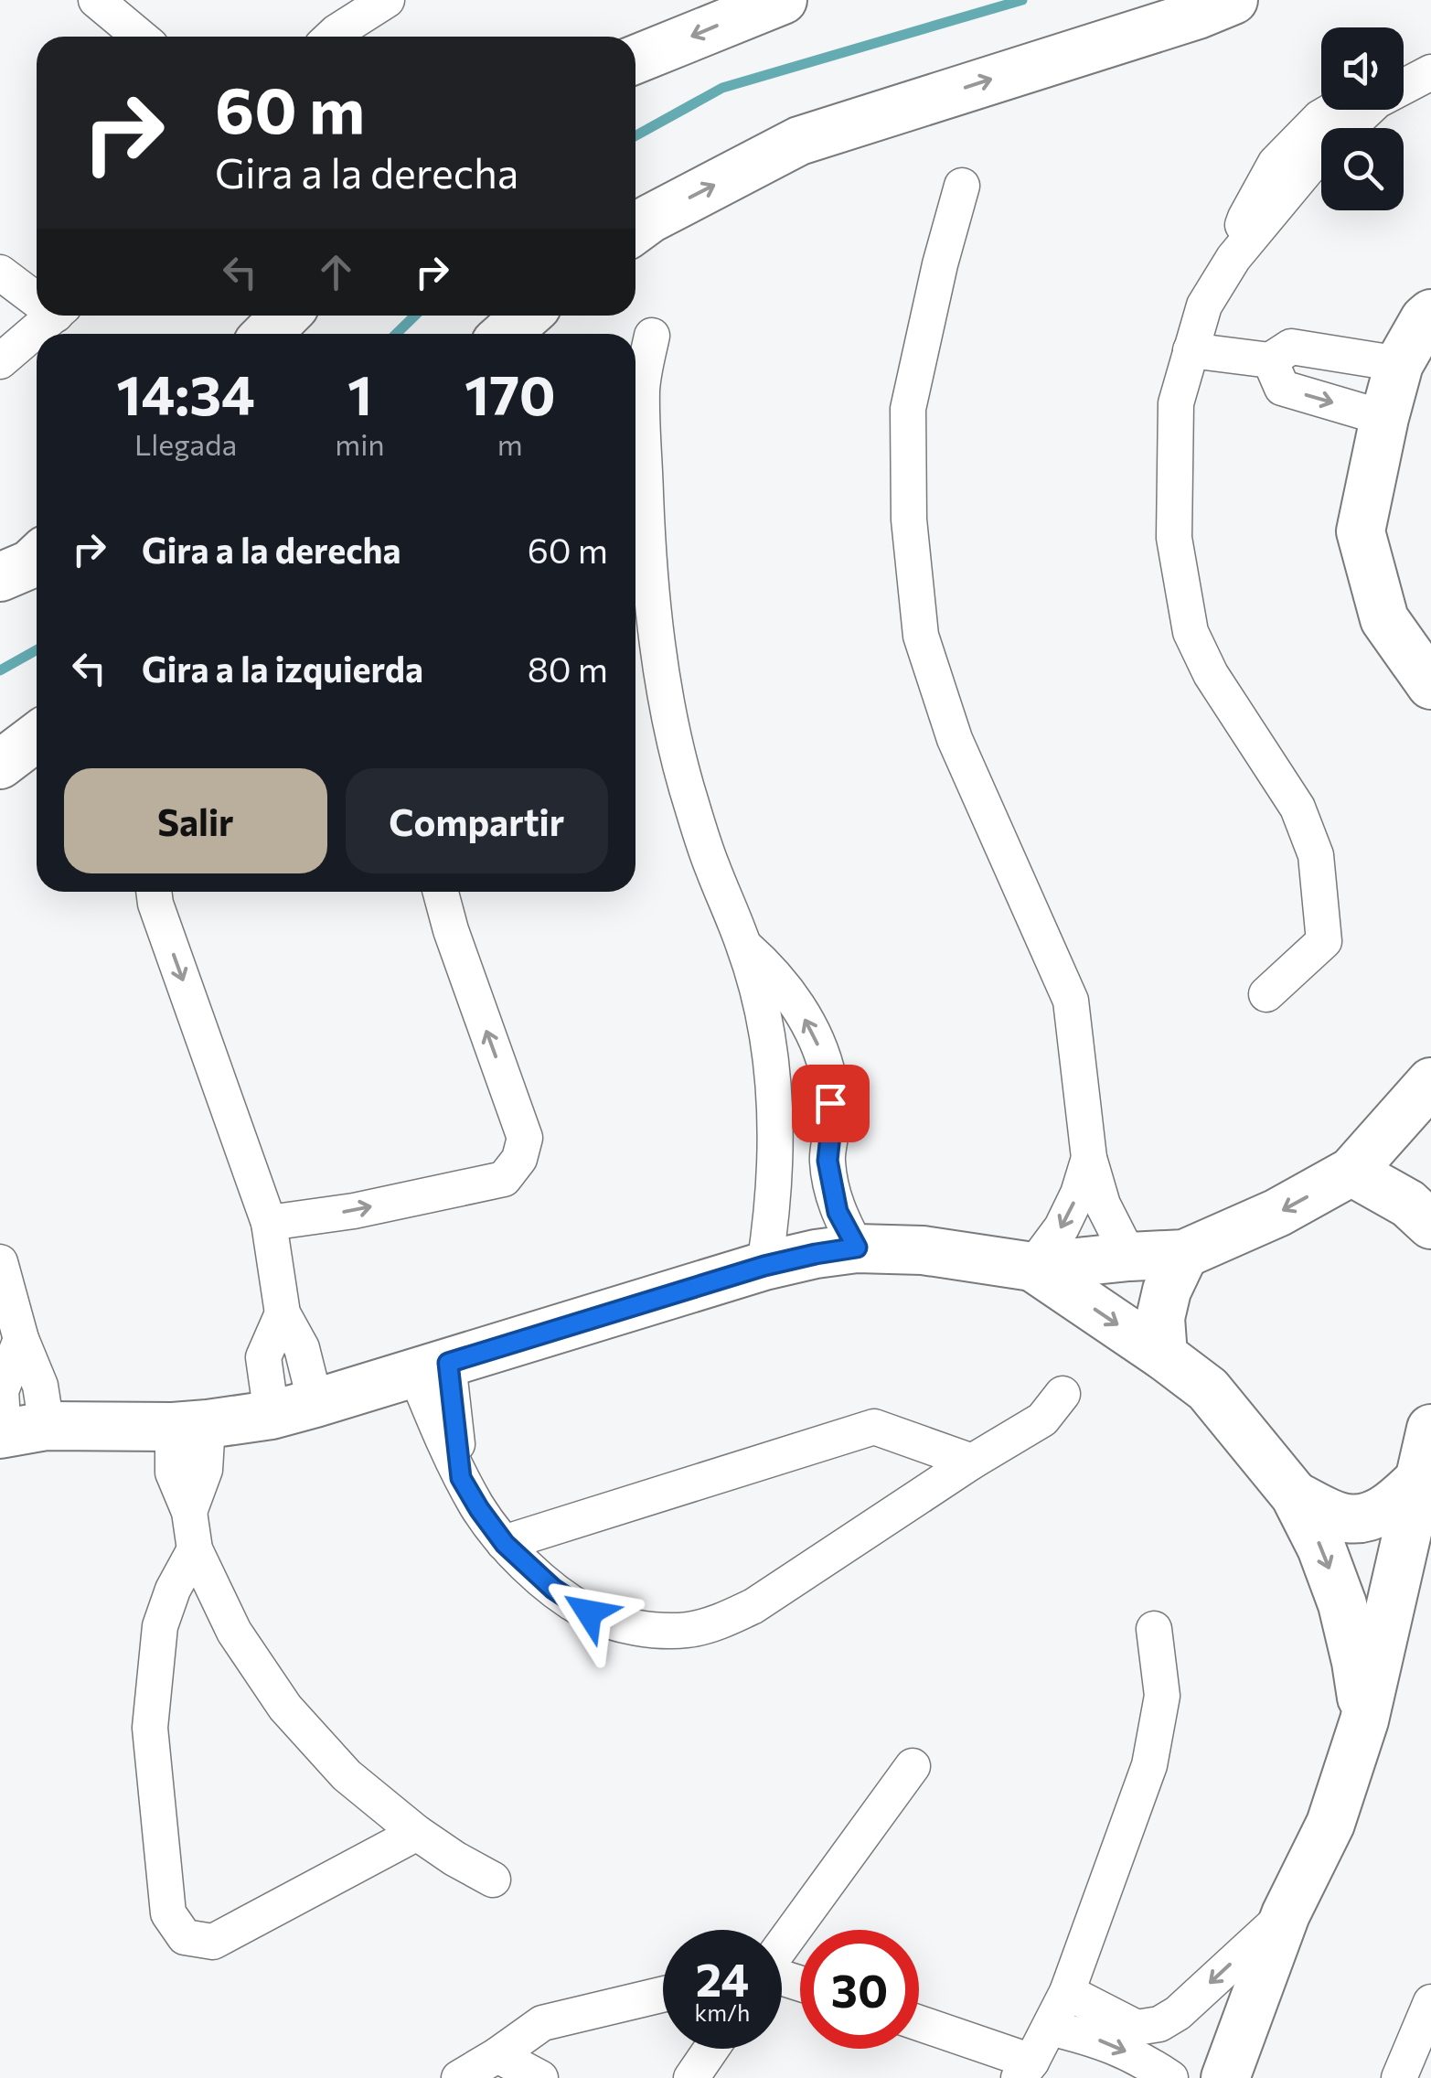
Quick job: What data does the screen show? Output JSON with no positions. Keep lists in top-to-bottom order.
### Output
{
  "page": {
    "turn": ["60 m", "Gira a la derecha"],
    "eta": [
      "14:34",
      "Llegada",
      "1",
      "min",
      "170",
      "m"
    ],
    "list": [
      {
        "name": "Gira a la derecha",
        "value": "60 m"
      },
      {
        "name": "Gira a la izquierda",
        "value": "80 m"
      }
    ],
    "buttons": ["Salir", "Compartir"],
    "speed": "24 km/h",
    "limit": "30"
  }
}
